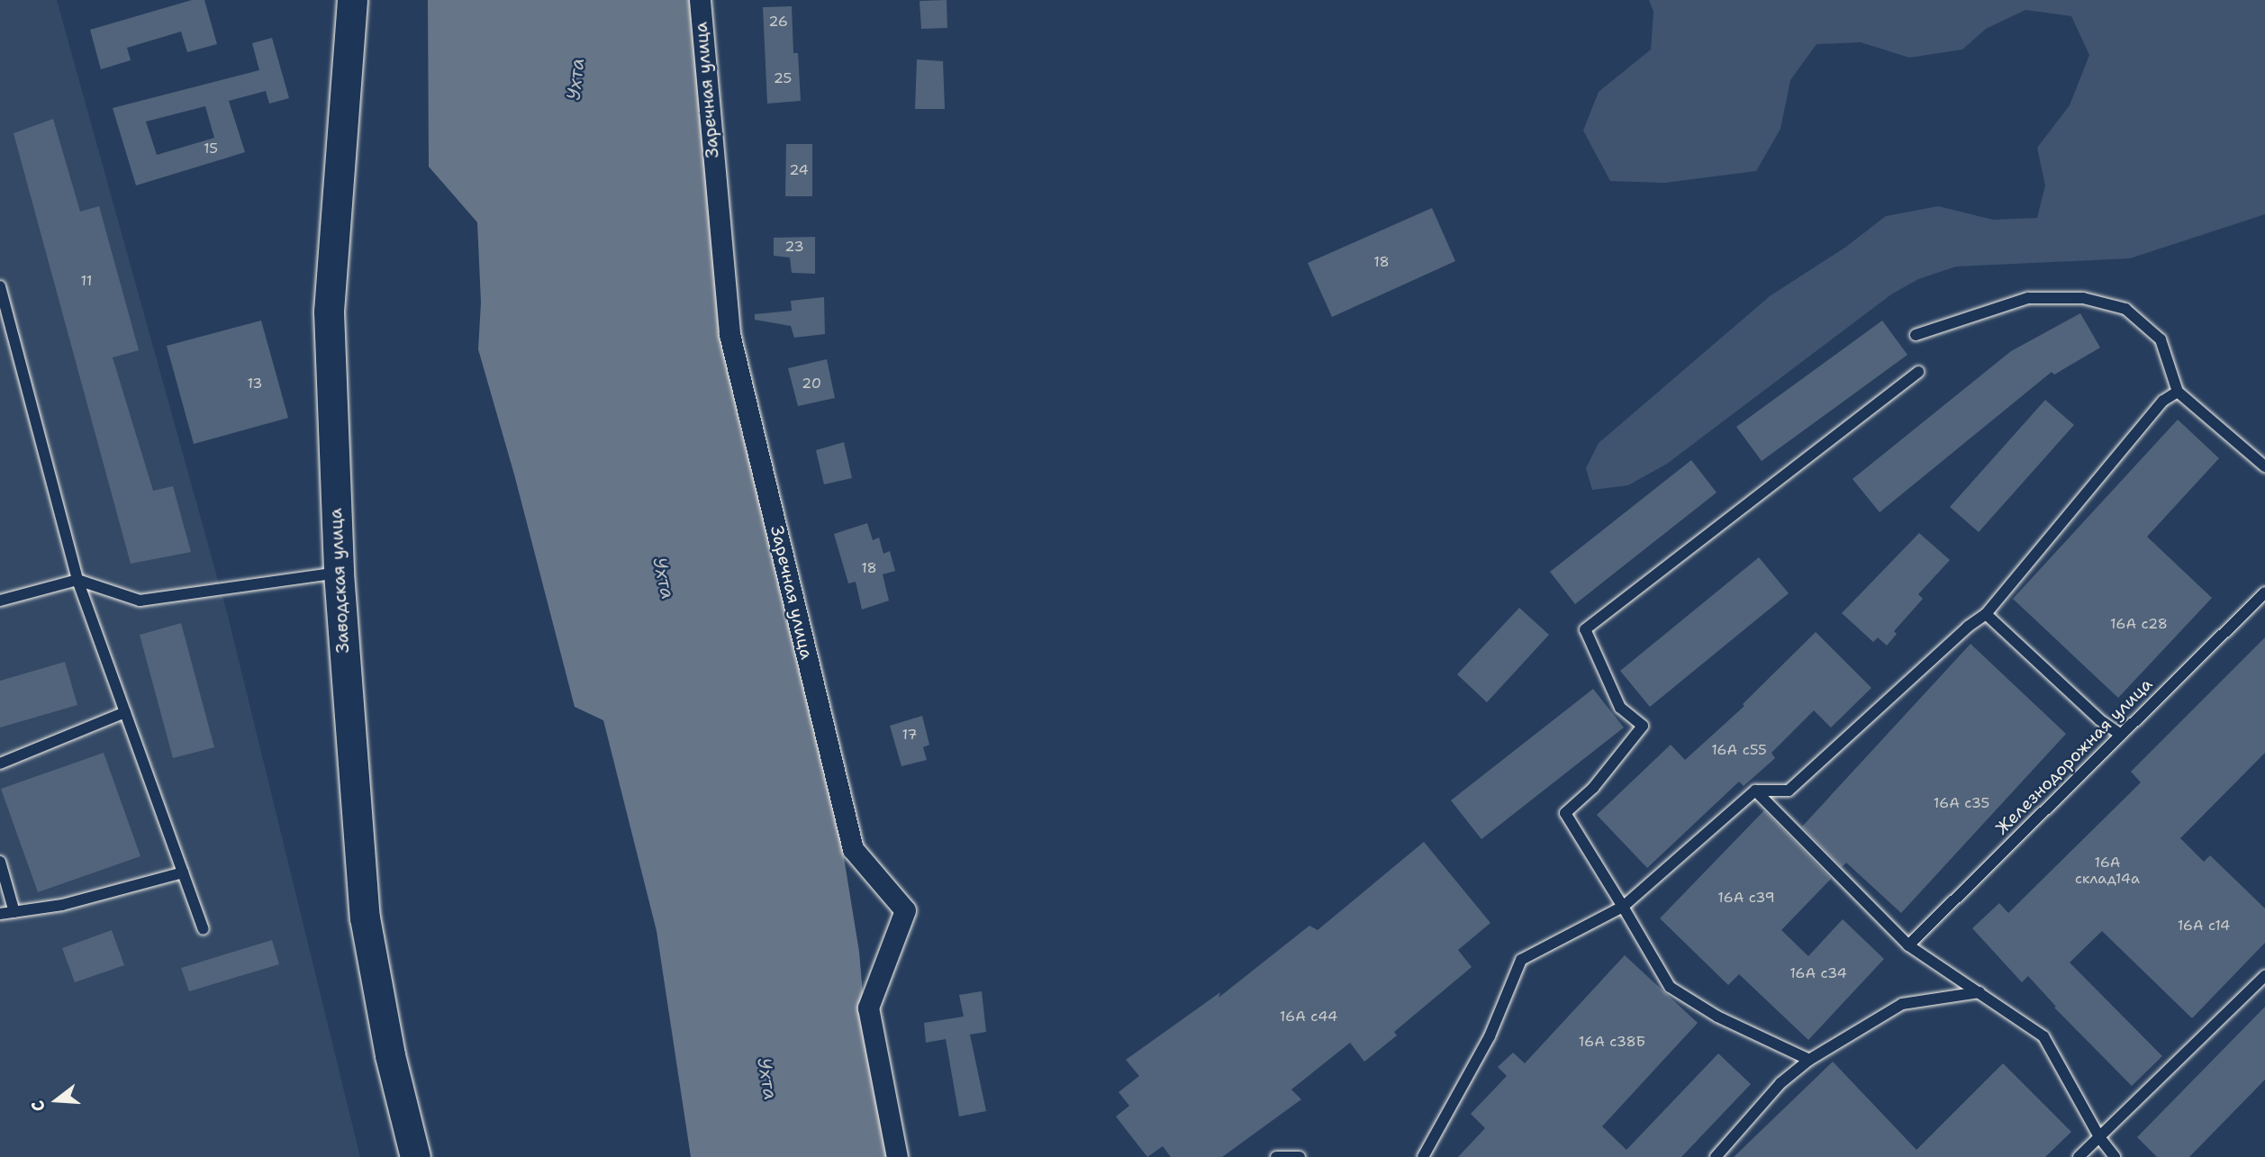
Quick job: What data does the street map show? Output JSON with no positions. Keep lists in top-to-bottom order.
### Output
{
  "streets": {
    "street": ["Заречная улица", "Заводская улица"],
    "lane": ["Железнодорожная улица"]
  },
  "water": ["Ухта"],
  "house_numbers": [
    "26",
    "25",
    "15",
    "24",
    "23",
    "18",
    "11",
    "13",
    "20",
    "18",
    "16А с28",
    "17",
    "16А с55",
    "16А с35",
    "16А склад14а",
    "16А с39",
    "16А с14",
    "16А с34",
    "16А с44",
    "16А с38Б"
  ],
  "north": "left"
}
